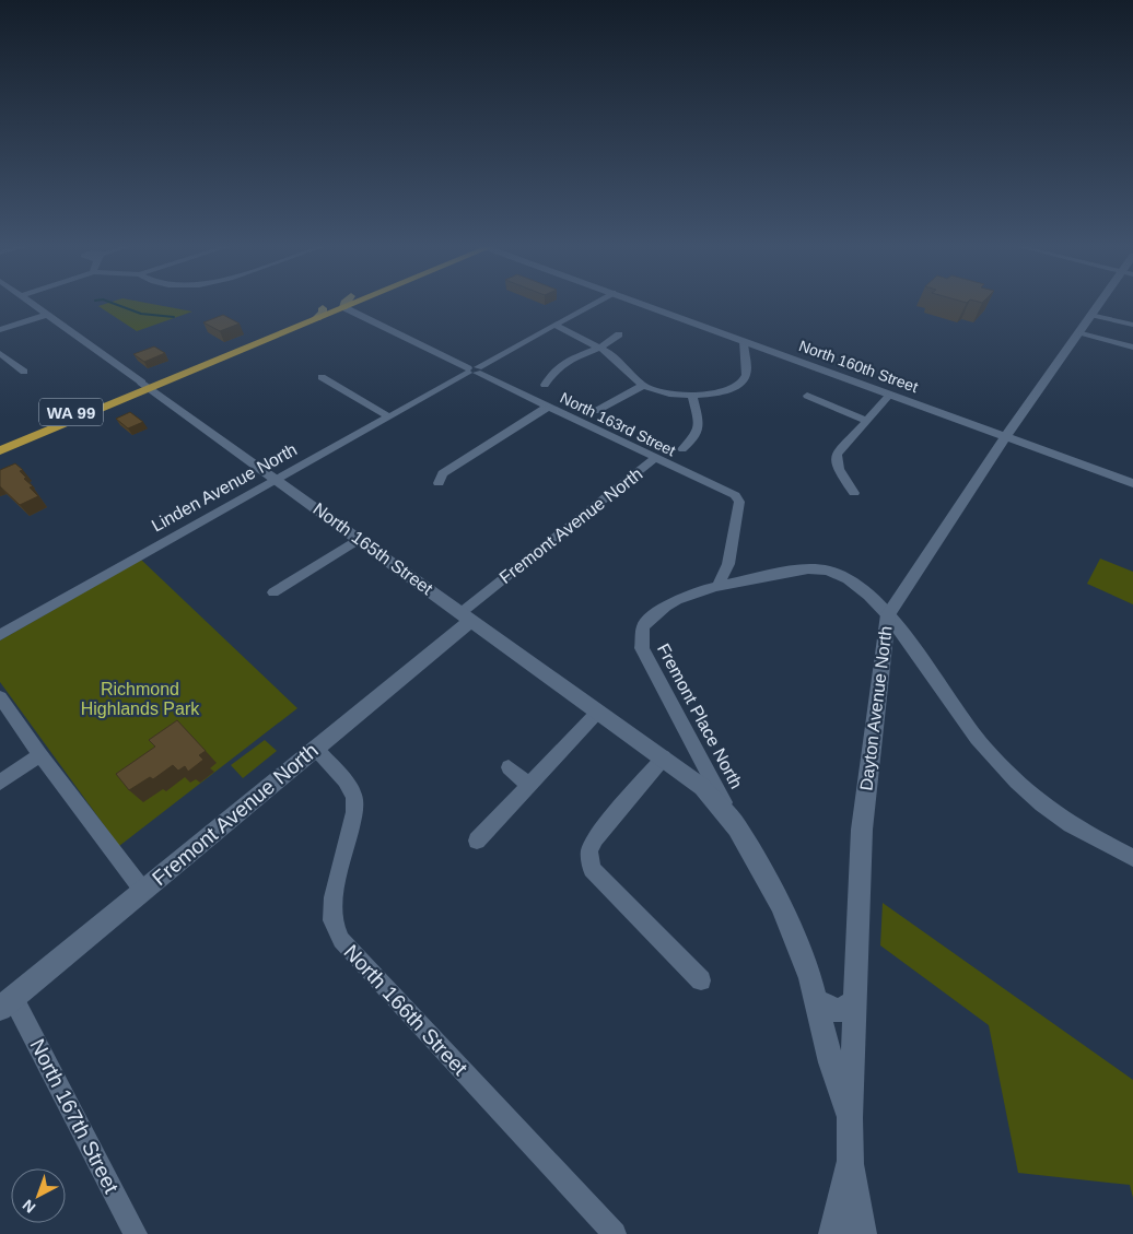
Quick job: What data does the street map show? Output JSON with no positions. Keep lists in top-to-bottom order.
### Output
{
  "streets": {
    "highway": ["WA 99"],
    "street": [
      "North 160th Street",
      "North 163rd Street",
      "Linden Avenue North",
      "Fremont Avenue North",
      "North 165th Street",
      "Dayton Avenue North",
      "Fremont Place North",
      "North 166th Street",
      "North 167th Street"
    ]
  },
  "crossings": [
    ["North 160th Street", "Dayton Avenue North"],
    ["WA 99", "North 163rd Street"],
    ["WA 99", "North 165th Street"],
    ["North 163rd Street", "Linden Avenue North"],
    ["North 163rd Street", "Fremont Avenue North"],
    ["North 163rd Street", "Fremont Place North"],
    ["Linden Avenue North", "North 165th Street"],
    ["Fremont Avenue North", "North 165th Street"],
    ["Fremont Avenue North", "North 166th Street"],
    ["Fremont Avenue North", "North 167th Street"],
    ["North 165th Street", "Dayton Avenue North"],
    ["North 165th Street", "Fremont Place North"],
    ["Dayton Avenue North", "Fremont Place North"]
  ],
  "parks": ["Richmond Highlands Park"],
  "north": "bottom left"
}
